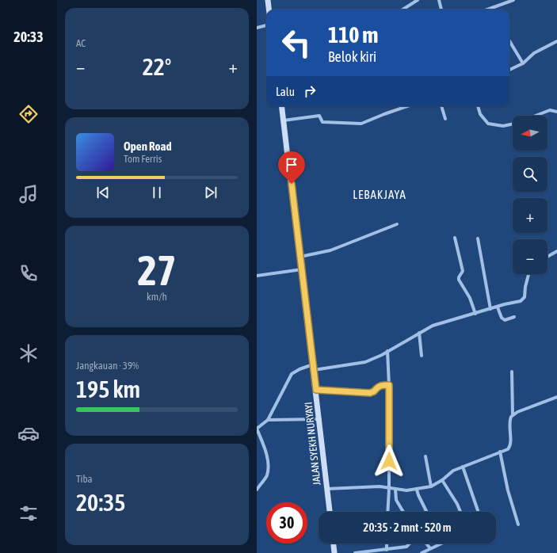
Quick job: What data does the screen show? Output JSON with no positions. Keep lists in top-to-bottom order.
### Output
{
  "streets": {
    "main road": ["JALAN SYEKH NURYAYI"]
  },
  "districts": ["LEBAKJAYA"],
  "north": "left",
  "page": {
    "tabs": "20:33",
    "tile": [
      "AC",
      ["27", "km/h"],
      ["Jangkauan · 39%", "195 km"],
      ["Tiba", "20:35"]
    ],
    "turn": ["110 m", "Belok kiri"],
    "heat": ["−", "22°", "+"],
    "then": "Lalu",
    "map_buttons": ["+", "−"],
    "song": ["Open Road", "Tom Ferris"],
    "limit": "30",
    "trip": "20:35 · 2 mnt · 520 m"
  }
}
